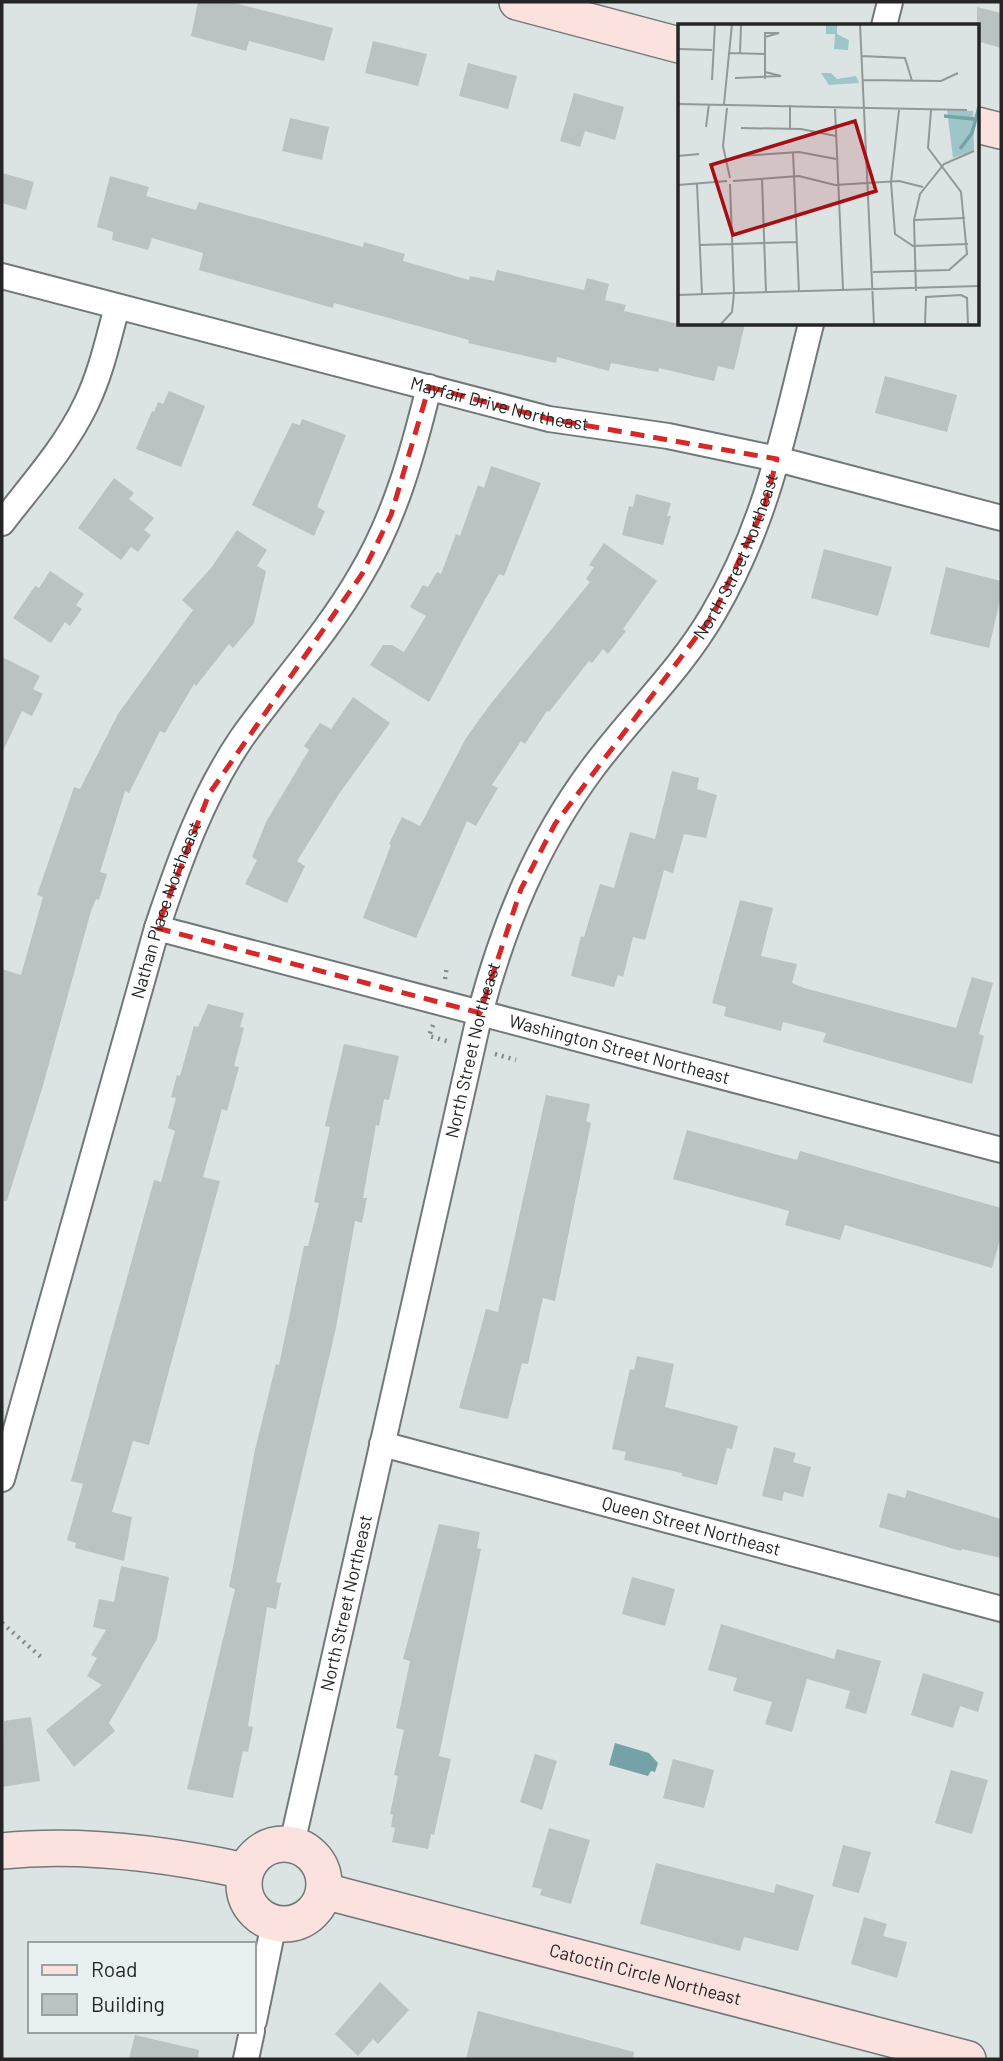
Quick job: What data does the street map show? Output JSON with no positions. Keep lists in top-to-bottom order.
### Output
{
  "streets": {
    "street": [
      "Mayfair Drive Northeast",
      "North Street Northeast",
      "Nathan Place Northeast",
      "Washington Street Northeast",
      "Queen Street Northeast",
      "Catoctin Circle Northeast"
    ]
  },
  "crossings": [
    ["Mayfair Drive Northeast", "North Street Northeast"],
    ["Mayfair Drive Northeast", "Nathan Place Northeast"],
    ["North Street Northeast", "Washington Street Northeast"],
    ["North Street Northeast", "Queen Street Northeast"],
    ["North Street Northeast", "Catoctin Circle Northeast"],
    ["Nathan Place Northeast", "Washington Street Northeast"]
  ],
  "legend": ["Road", "Building"]
}
